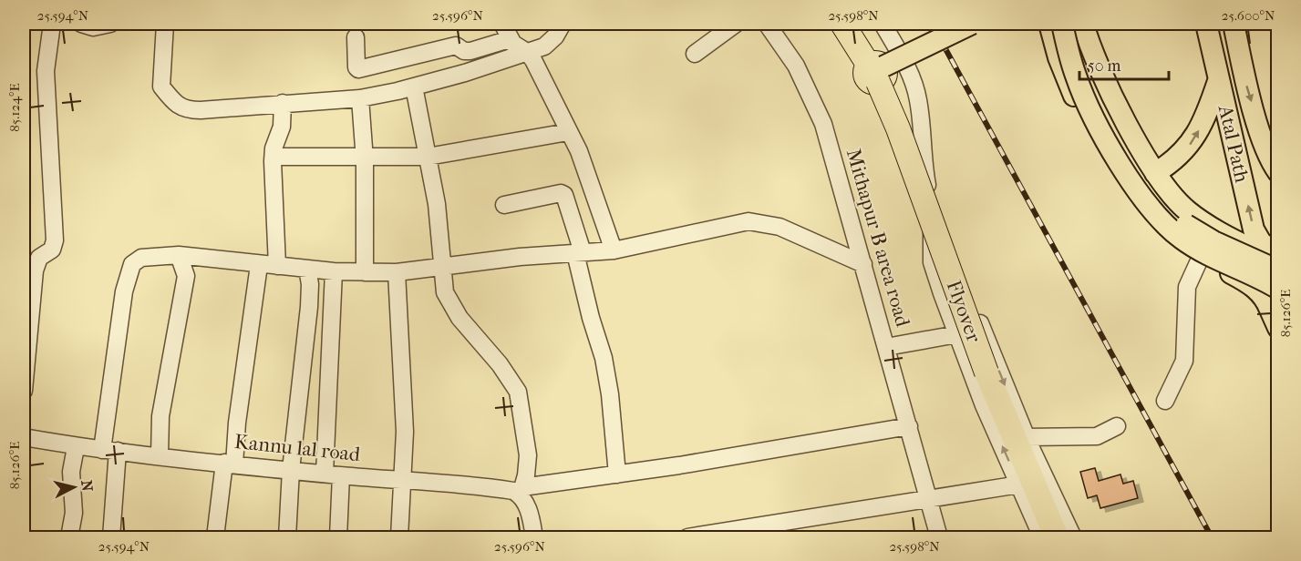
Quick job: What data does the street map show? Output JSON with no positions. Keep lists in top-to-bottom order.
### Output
{
  "streets": {
    "highway": ["Flyover"],
    "main road": ["Atal Path"],
    "street": ["Mithapur B area road", "Kannu lal road"]
  },
  "scale_bar": "50 m",
  "north": "right",
  "coordinates": [
    "25.594°N",
    "25.596°N",
    "25.598°N",
    "25.600°N",
    "85.124°E",
    "85.126°E"
  ]
}
